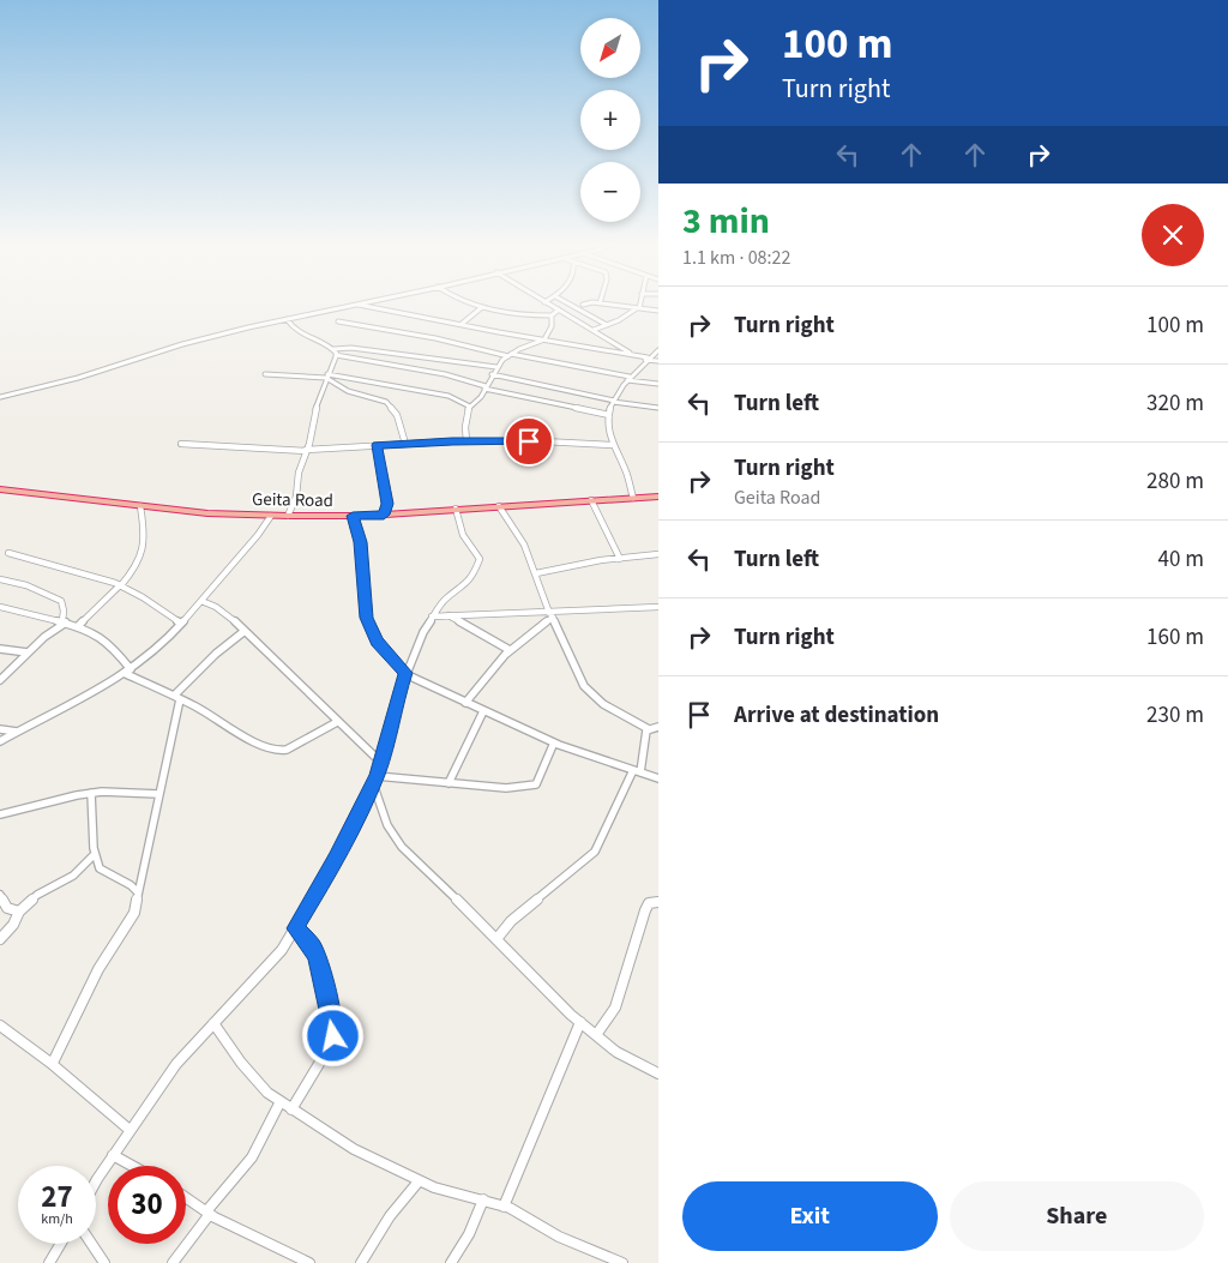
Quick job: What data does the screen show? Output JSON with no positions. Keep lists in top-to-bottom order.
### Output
{
  "streets": {
    "highway": ["Geita Road"]
  },
  "north": "bottom left",
  "page": {
    "turn": ["100 m", "Turn right"],
    "map_buttons": ["+", "−"],
    "heading": ["3 min", "1.1 km · 08:22"],
    "list": [
      {
        "name": "Turn right",
        "value": "100 m"
      },
      {
        "name": "Turn left",
        "value": "320 m"
      },
      {
        "name": "Turn right",
        "note": "Geita Road",
        "value": "280 m"
      },
      {
        "name": "Turn left",
        "value": "40 m"
      },
      {
        "name": "Turn right",
        "value": "160 m"
      },
      {
        "name": "Arrive at destination",
        "value": "230 m"
      }
    ],
    "speed": "27 km/h",
    "limit": "30",
    "buttons": ["Exit", "Share"]
  }
}
